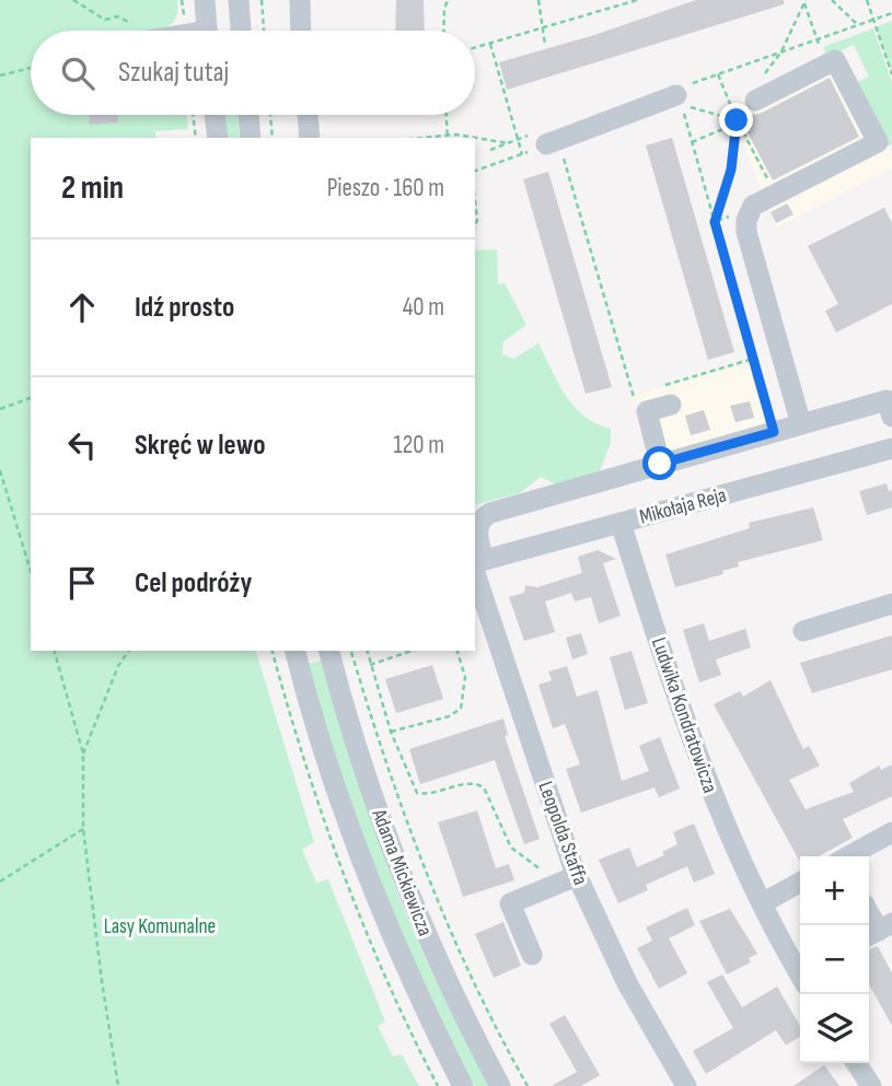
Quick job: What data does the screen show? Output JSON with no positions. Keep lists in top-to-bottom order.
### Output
{
  "streets": {
    "street": [
      "Mikołaja Reja",
      "Ludwika Kondratowicza",
      "Leopolda Staffa",
      "Adama Mickiewicza"
    ]
  },
  "crossings": [
    ["Mikołaja Reja", "Ludwika Kondratowicza"],
    ["Mikołaja Reja", "Leopolda Staffa"]
  ],
  "parks": ["Lasy Komunalne"],
  "page": {
    "search": "Szukaj tutaj",
    "heading": ["2 min", "Pieszo · 160 m"],
    "list": [
      ["Idź prosto", "40 m"],
      ["Skręć w lewo", "120 m"],
      "Cel podróży"
    ],
    "map_buttons": ["+", "−"]
  }
}
